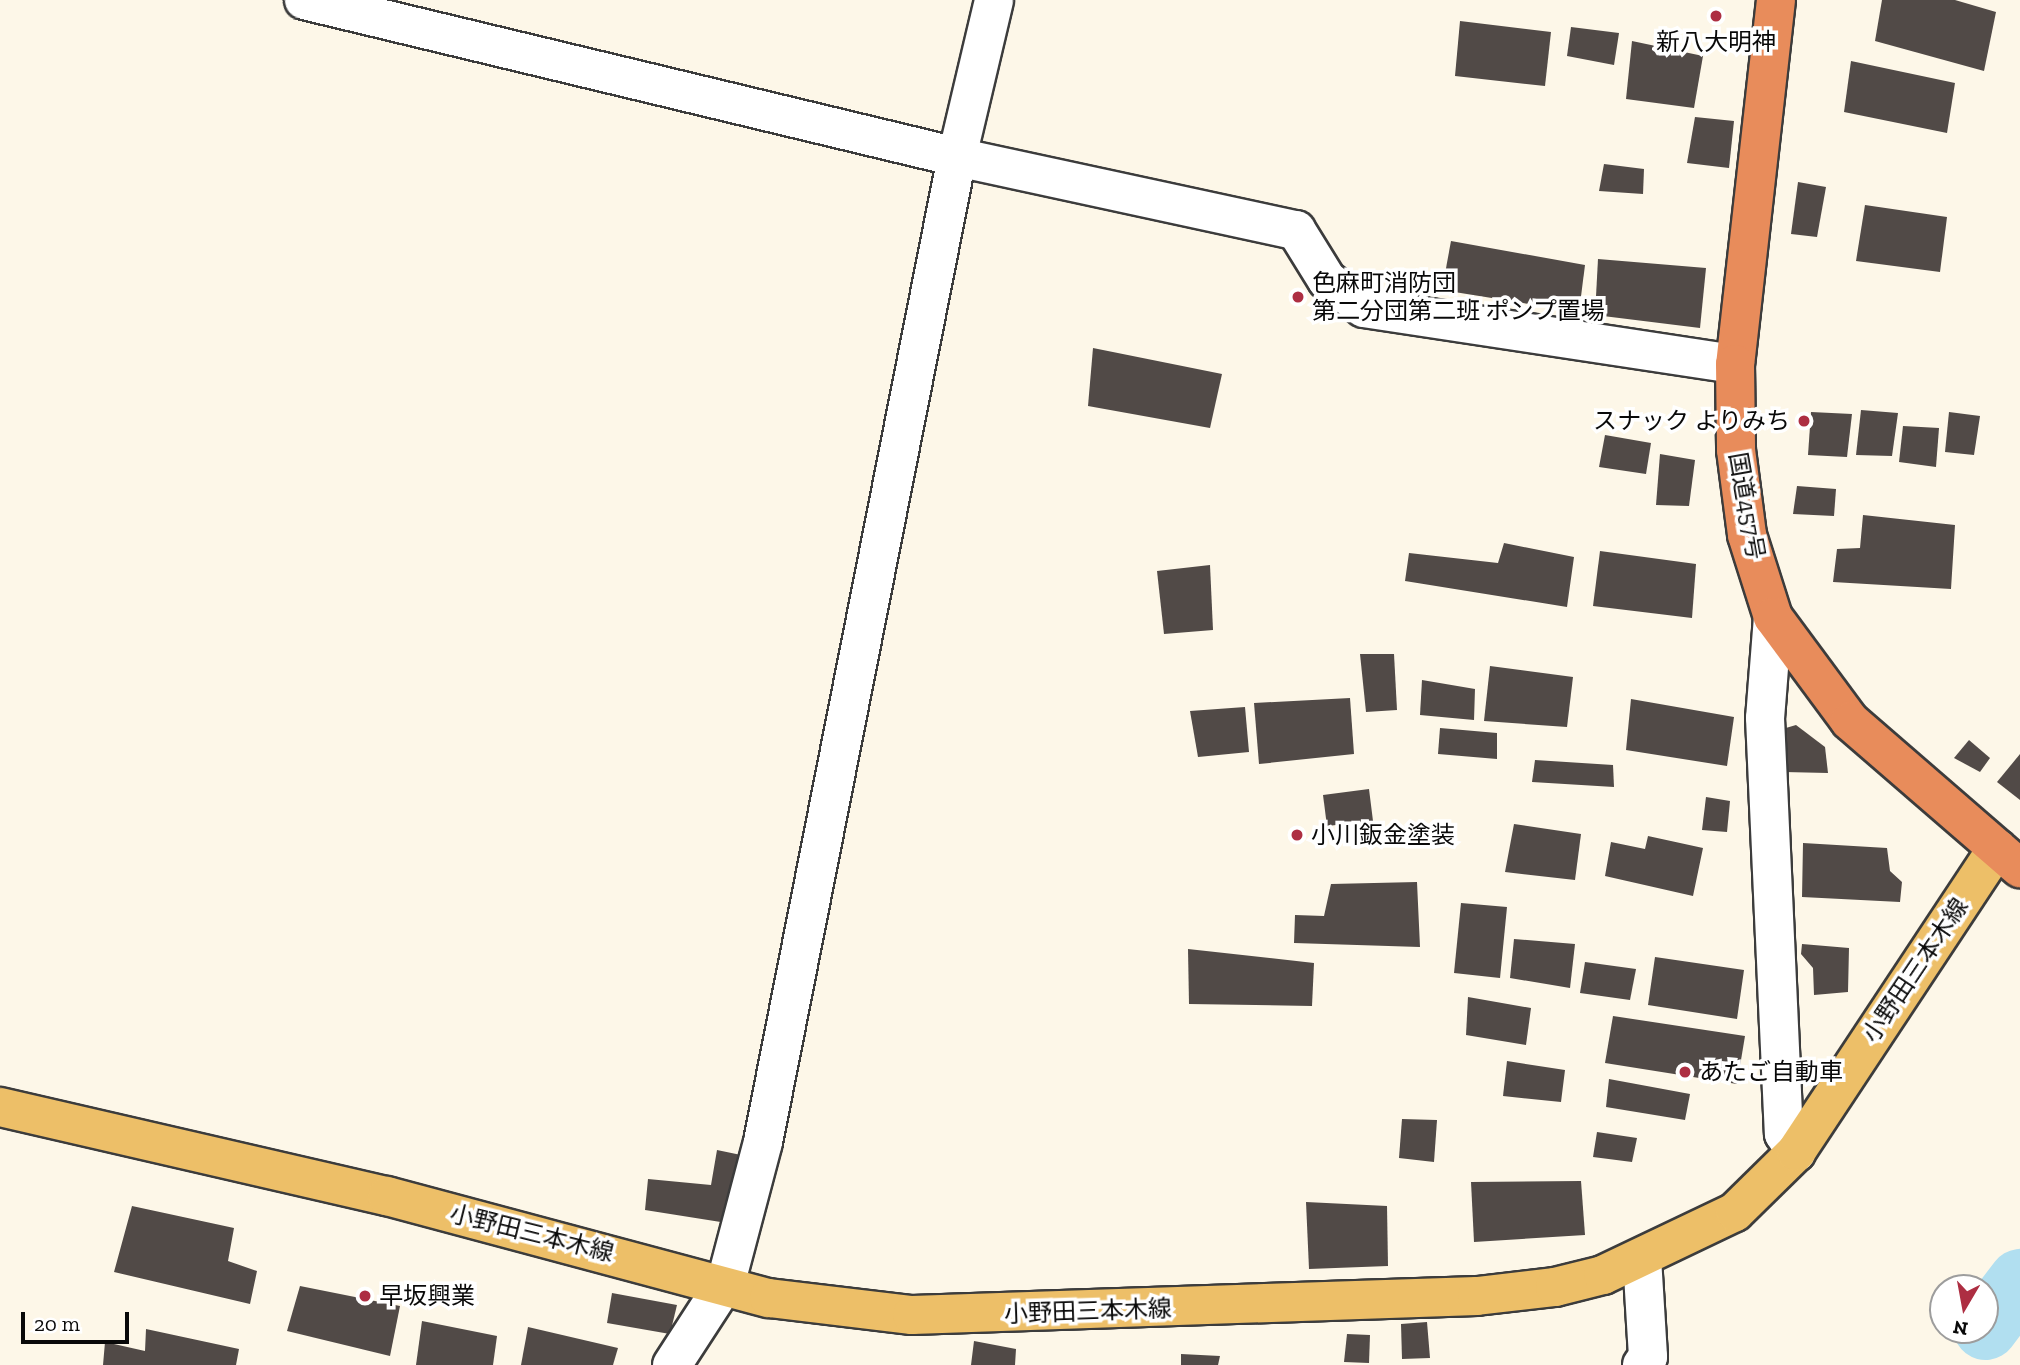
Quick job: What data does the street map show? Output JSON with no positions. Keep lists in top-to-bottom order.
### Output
{
  "streets": {
    "highway": ["国道457号"],
    "main road": ["小野田三本木線"]
  },
  "crossings": [
    ["国道457号", "小野田三本木線"]
  ],
  "places": [
    "新八大明神",
    "色麻町消防団 第二分団第二班 ポンプ置場",
    "スナック よりみち",
    "小川鈑金塗装",
    "あたご自動車",
    "早坂興業"
  ],
  "scale_bar": "20 m",
  "north": "bottom"
}
